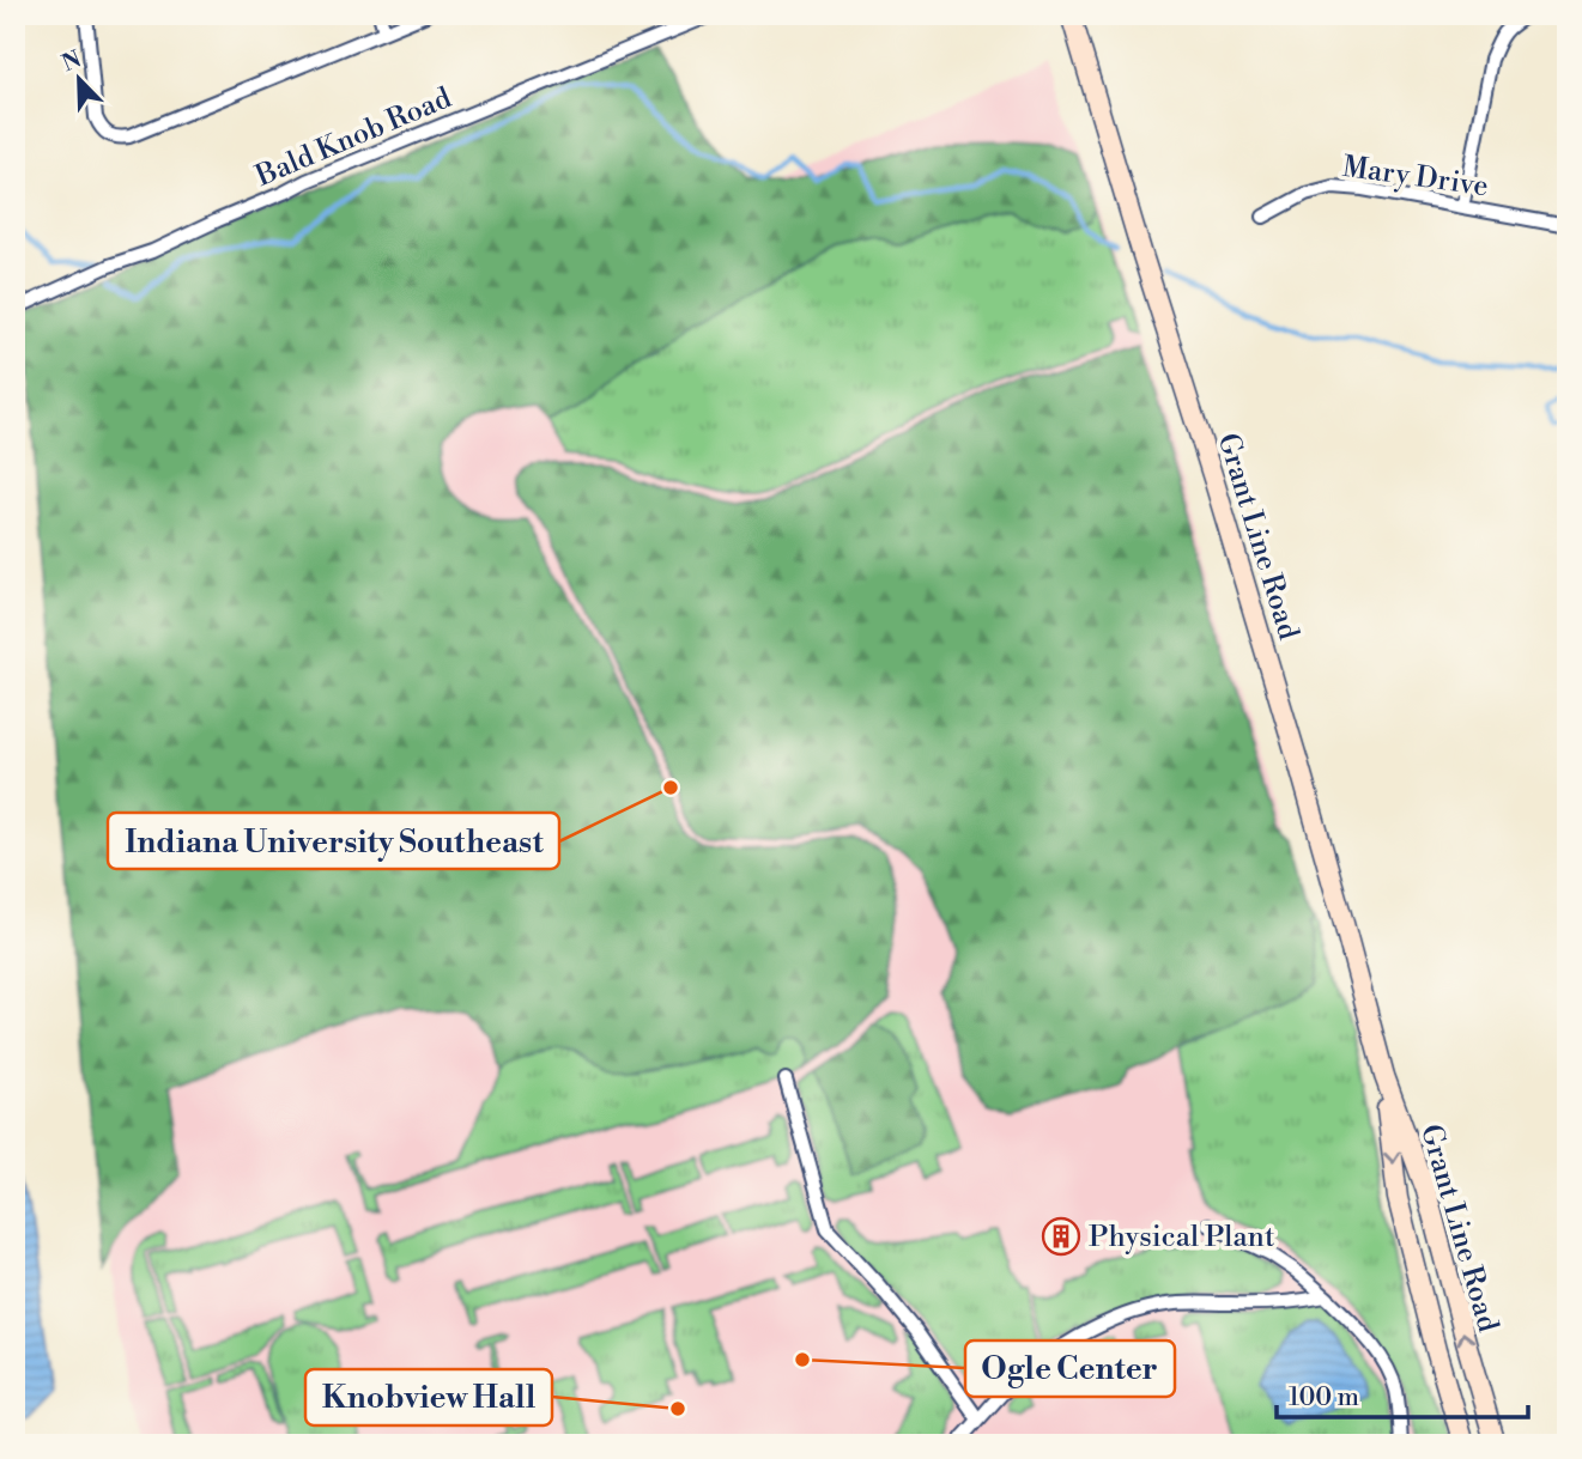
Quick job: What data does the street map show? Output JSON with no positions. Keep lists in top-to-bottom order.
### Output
{
  "streets": {
    "main road": ["Grant Line Road"],
    "street": ["Bald Knob Road", "Mary Drive"]
  },
  "places": {
    "other": ["Indiana University Southeast", "Ogle Center", "Knobview Hall"],
    "building": ["Physical Plant"]
  },
  "scale_bar": "100 m",
  "north": "top left"
}
